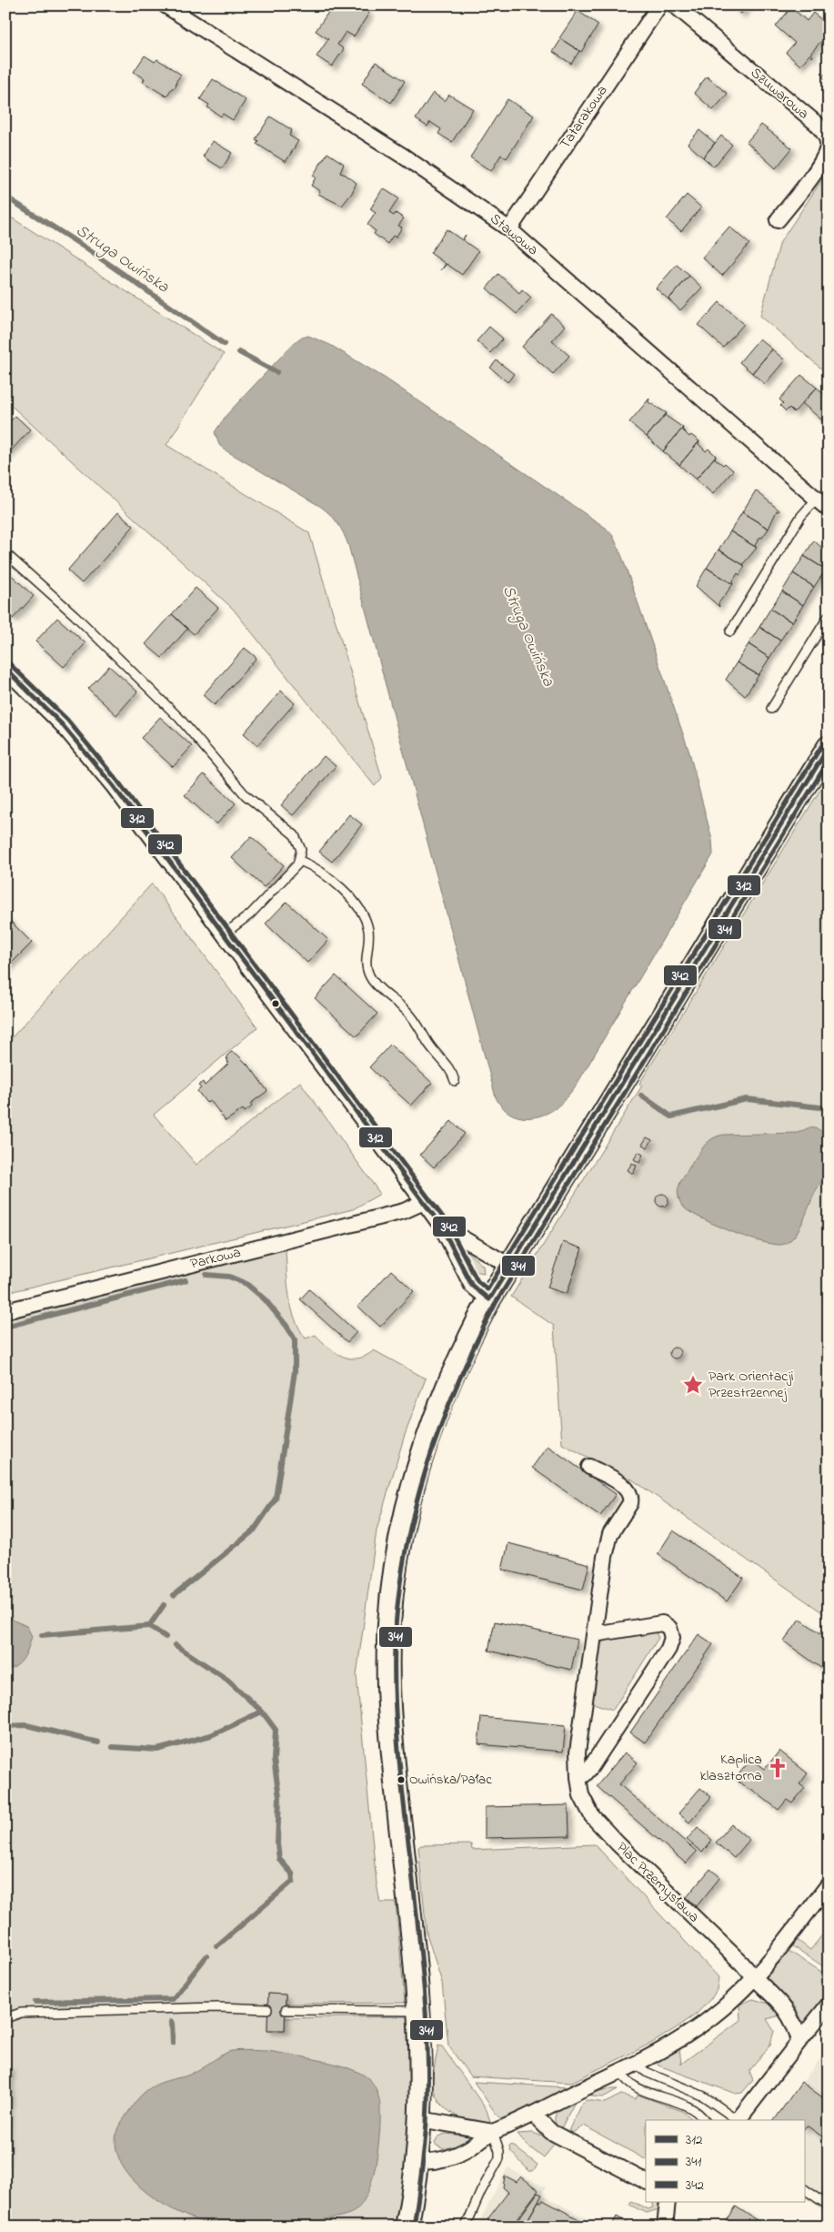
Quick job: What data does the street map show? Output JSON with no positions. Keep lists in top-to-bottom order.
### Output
{
  "streets": {
    "street": [
      "Szuwarowa",
      "Tatarakowa",
      "Stawowa",
      "Parkowa",
      "Plac Przemysława"
    ]
  },
  "crossings": [
    ["Tatarakowa", "Stawowa"]
  ],
  "water": ["Struga Owińska"],
  "places": {
    "place": ["Park Orientacji Przestrzennej"],
    "church": ["Kaplica klasztorna"],
    "other": ["Owińska/Pałac"]
  },
  "lines": ["transit line 342", "transit line 312", "transit line 341"],
  "legend": ["312", "341", "342"]
}
